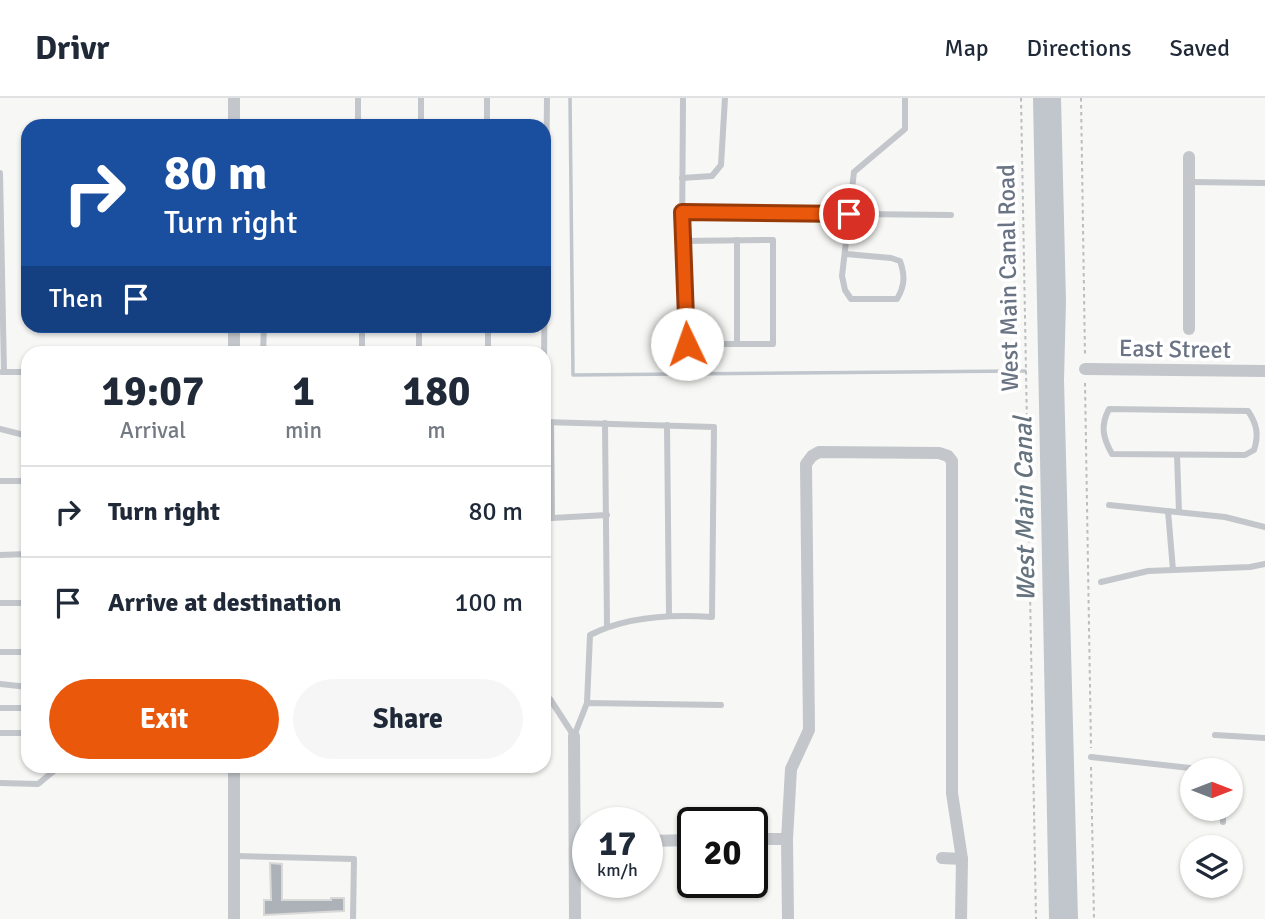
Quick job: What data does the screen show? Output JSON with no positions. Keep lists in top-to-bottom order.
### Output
{
  "streets": {
    "street": ["East Street"],
    "path": ["West Main Canal Road"]
  },
  "water": ["West Main Canal"],
  "north": "right",
  "page": {
    "header": "Drivr",
    "nav": ["Map", "Directions", "Saved"],
    "turn": ["80 m", "Turn right"],
    "then": "Then",
    "eta": [
      "19:07",
      "Arrival",
      "1",
      "min",
      "180",
      "m"
    ],
    "list": [
      {
        "name": "Turn right",
        "value": "80 m"
      },
      {
        "name": "Arrive at destination",
        "value": "100 m"
      }
    ],
    "buttons": ["Exit", "Share"],
    "speed": "17 km/h",
    "limit": "20"
  }
}
